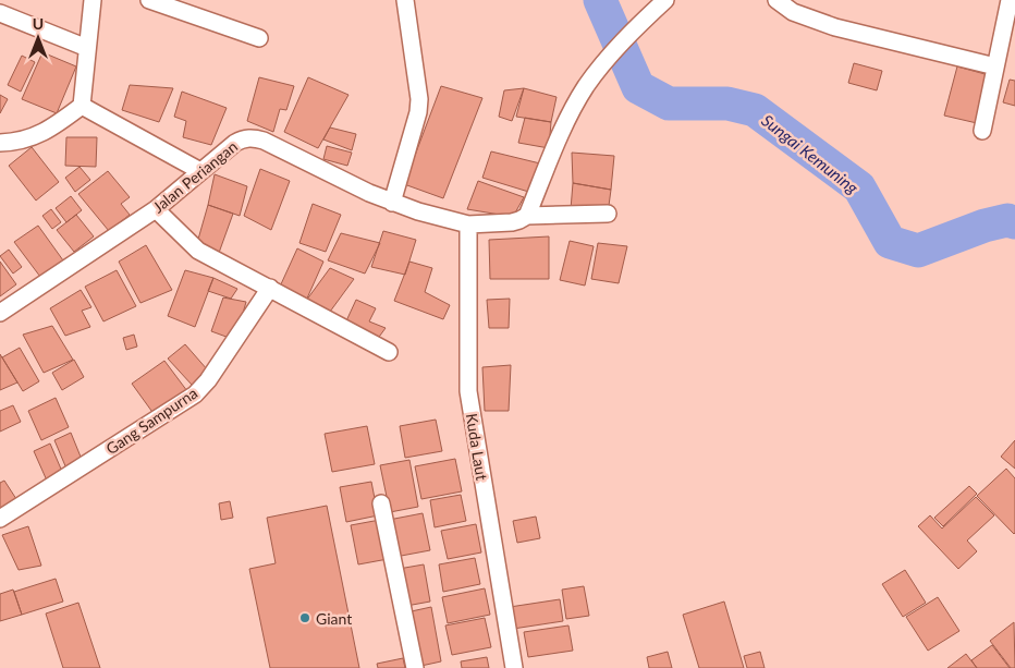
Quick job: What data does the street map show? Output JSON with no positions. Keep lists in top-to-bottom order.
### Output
{
  "streets": {
    "street": ["Jalan Periangan", "Gang Sampurna", "Kuda Laut"]
  },
  "crossings": [
    ["Jalan Periangan", "Kuda Laut"]
  ],
  "water": ["Sungai Kemuning"],
  "places": ["Giant"],
  "north": "top"
}
